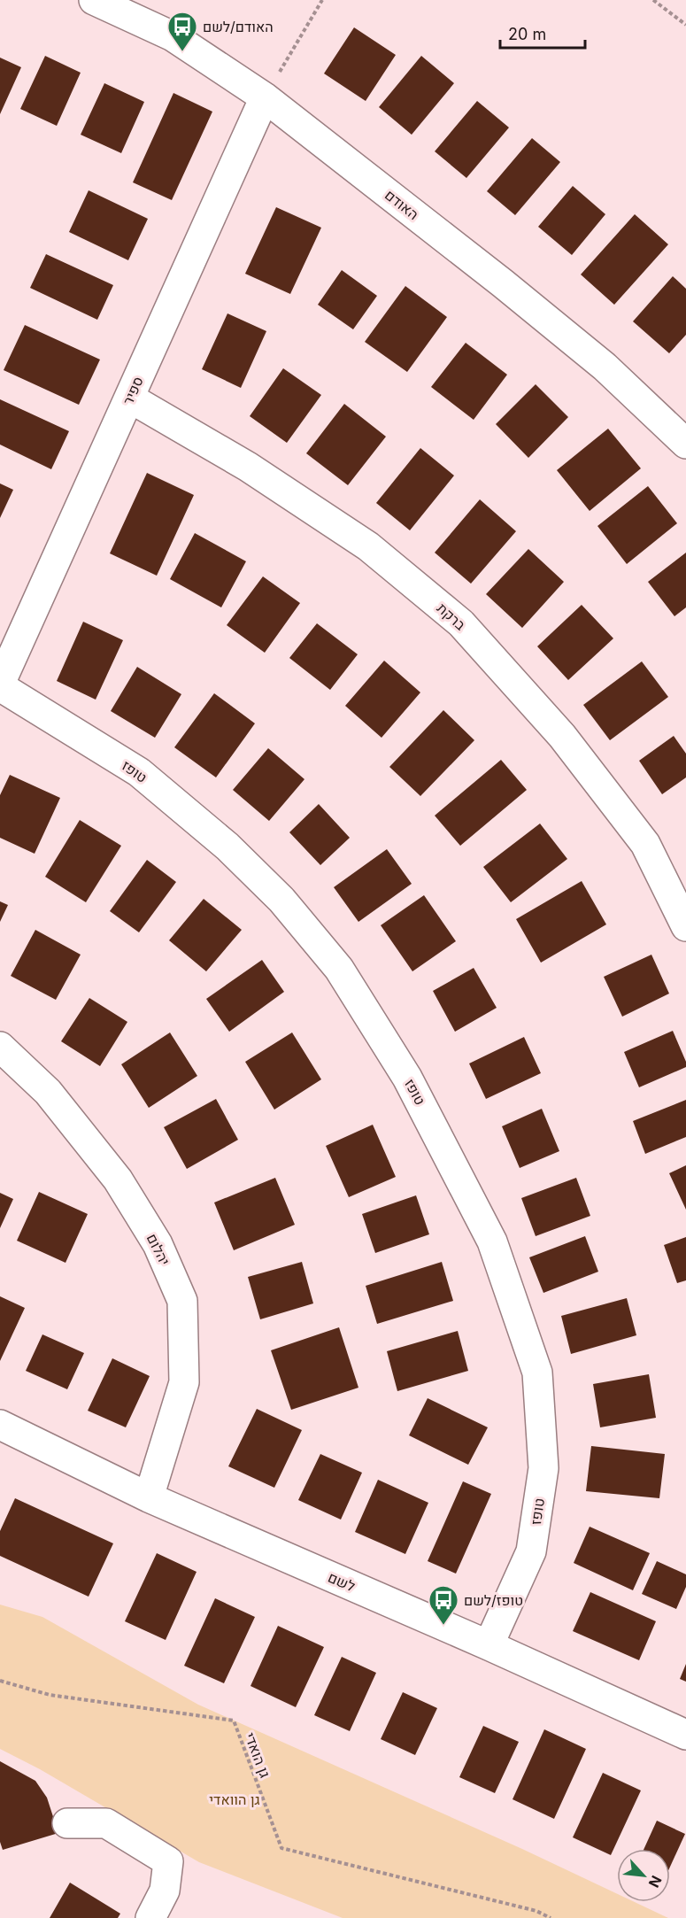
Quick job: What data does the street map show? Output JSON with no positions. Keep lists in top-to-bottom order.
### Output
{
  "streets": {
    "street": [
      "האודם",
      "ספיר",
      "ברקת",
      "טופז",
      "יהלום",
      "לשם"
    ],
    "path": ["גן הואדי"]
  },
  "crossings": [
    ["האודם", "ספיר"],
    ["ספיר", "ברקת"],
    ["ספיר", "טופז"],
    ["טופז", "לשם"],
    ["יהלום", "לשם"]
  ],
  "parks": ["גן הוואדי"],
  "places": {
    "bus stop": ["האודם/לשם", "טופז/לשם"]
  },
  "scale_bar": "20 m",
  "north": "bottom right"
}
